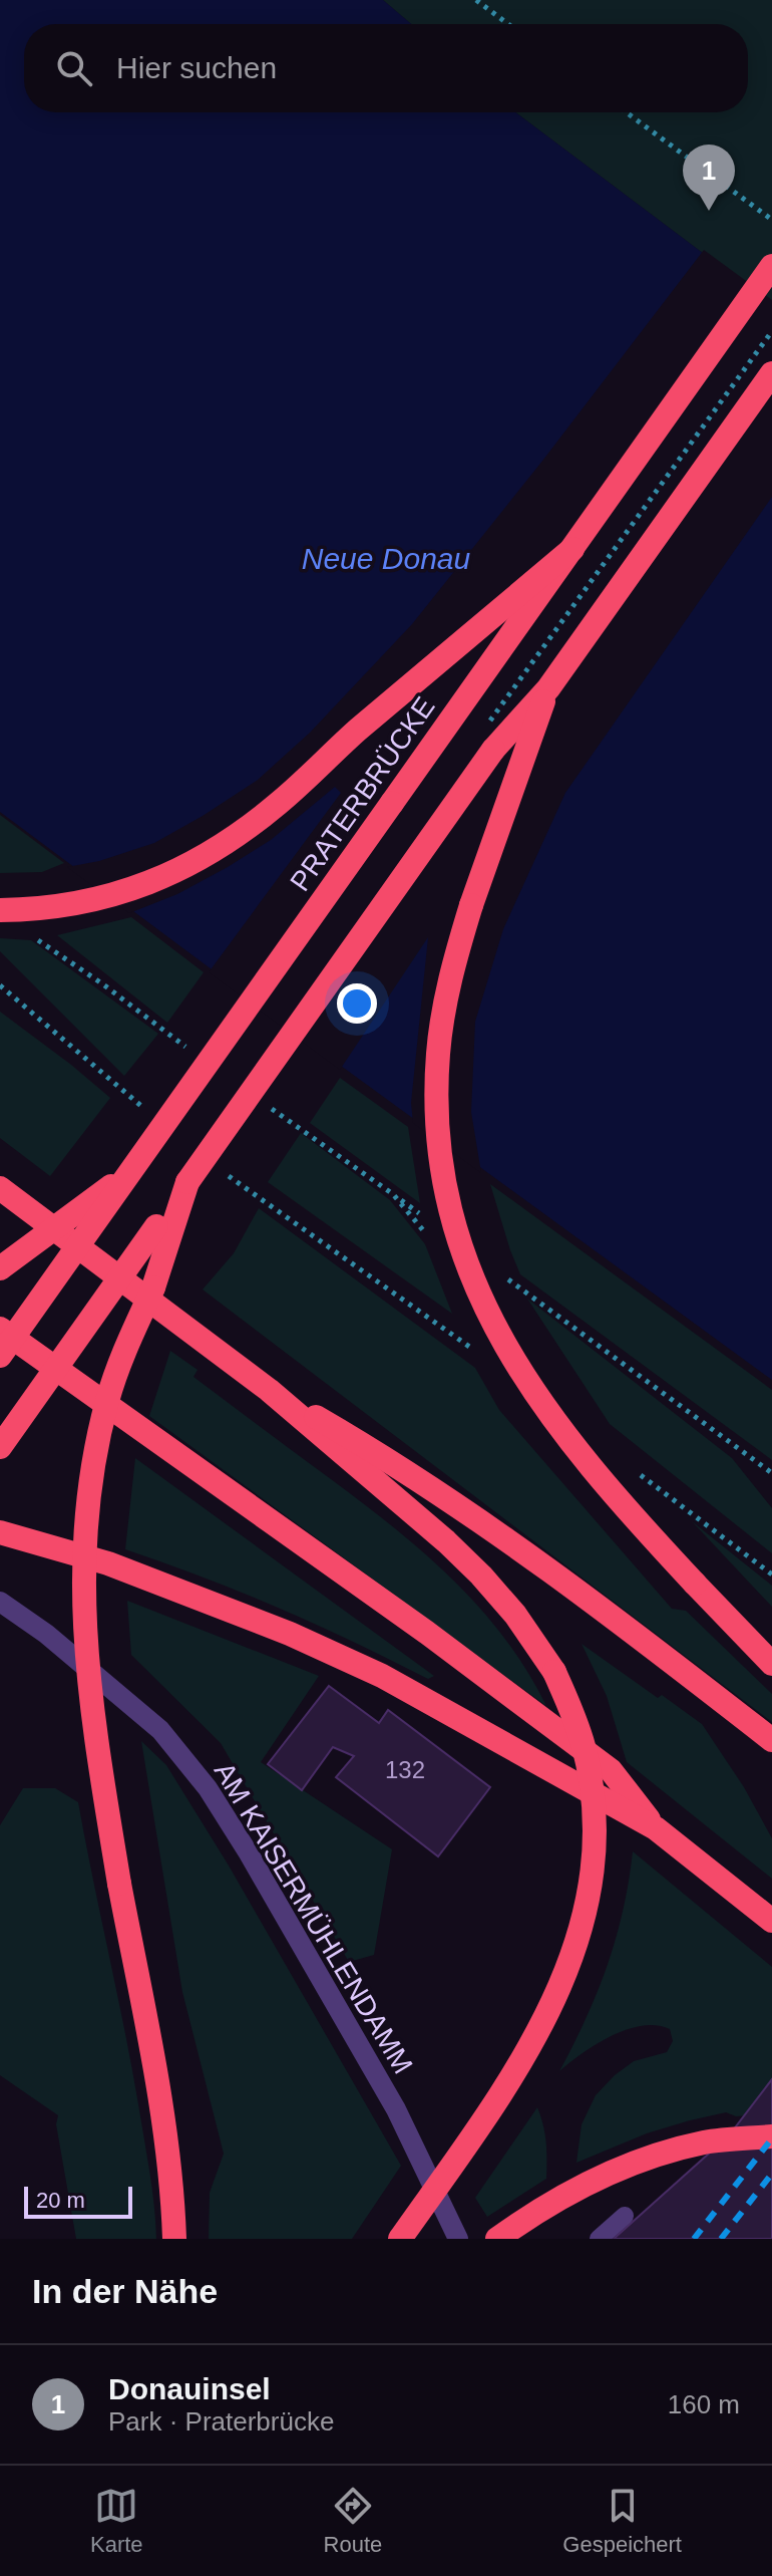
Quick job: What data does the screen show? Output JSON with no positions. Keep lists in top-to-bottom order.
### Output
{
  "streets": {
    "highway": ["PRATERBRÜCKE"],
    "street": ["AM KAISERMÜHLENDAMM"]
  },
  "water": ["Neue Donau"],
  "house_numbers": ["132"],
  "scale_bar": "20 m",
  "page": {
    "search": "Hier suchen",
    "pins": "1",
    "scale": "20 m",
    "heading": "In der Nähe",
    "list": [
      {
        "mark": "1",
        "name": "Donauinsel",
        "note": "Park · Praterbrücke",
        "value": "160 m"
      }
    ],
    "nav": ["Karte", "Route", "Gespeichert"]
  }
}
